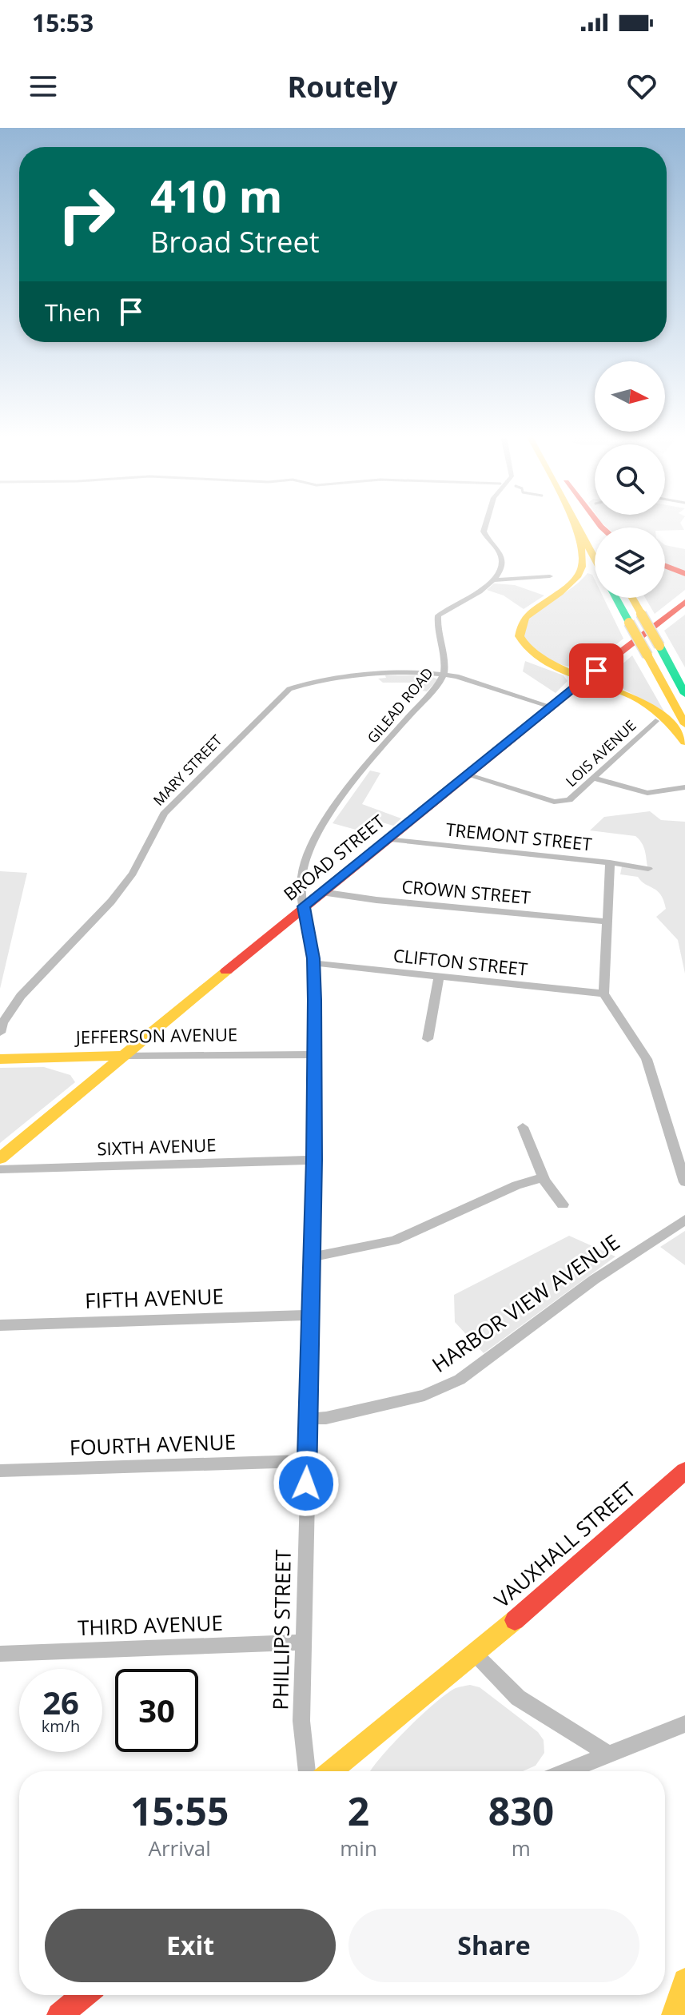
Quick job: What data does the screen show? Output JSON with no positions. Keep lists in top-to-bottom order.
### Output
{
  "streets": {
    "main road": ["BROAD STREET", "JEFFERSON AVENUE", "VAUXHALL STREET"],
    "street": [
      "GILEAD ROAD",
      "LOIS AVENUE",
      "MARY STREET",
      "TREMONT STREET",
      "CROWN STREET",
      "CLIFTON STREET",
      "SIXTH AVENUE",
      "FIFTH AVENUE",
      "HARBOR VIEW AVENUE",
      "FOURTH AVENUE",
      "THIRD AVENUE",
      "PHILLIPS STREET"
    ]
  },
  "crossings": [
    ["GILEAD ROAD", "MARY STREET"],
    ["GILEAD ROAD", "BROAD STREET"],
    ["GILEAD ROAD", "PHILLIPS STREET"],
    ["LOIS AVENUE", "BROAD STREET"],
    ["MARY STREET", "BROAD STREET"],
    ["TREMONT STREET", "BROAD STREET"],
    ["BROAD STREET", "CROWN STREET"],
    ["BROAD STREET", "JEFFERSON AVENUE"],
    ["BROAD STREET", "PHILLIPS STREET"],
    ["CLIFTON STREET", "PHILLIPS STREET"],
    ["JEFFERSON AVENUE", "PHILLIPS STREET"],
    ["SIXTH AVENUE", "PHILLIPS STREET"],
    ["FIFTH AVENUE", "PHILLIPS STREET"],
    ["HARBOR VIEW AVENUE", "PHILLIPS STREET"],
    ["FOURTH AVENUE", "PHILLIPS STREET"],
    ["THIRD AVENUE", "PHILLIPS STREET"]
  ],
  "north": "right",
  "page": {
    "status": "15:53",
    "header": "Routely",
    "turn": ["410 m", "Broad Street"],
    "then": "Then",
    "speed": "26 km/h",
    "limit": "30",
    "eta": [
      "15:55",
      "Arrival",
      "2",
      "min",
      "830",
      "m"
    ],
    "buttons": ["Exit", "Share"]
  }
}
